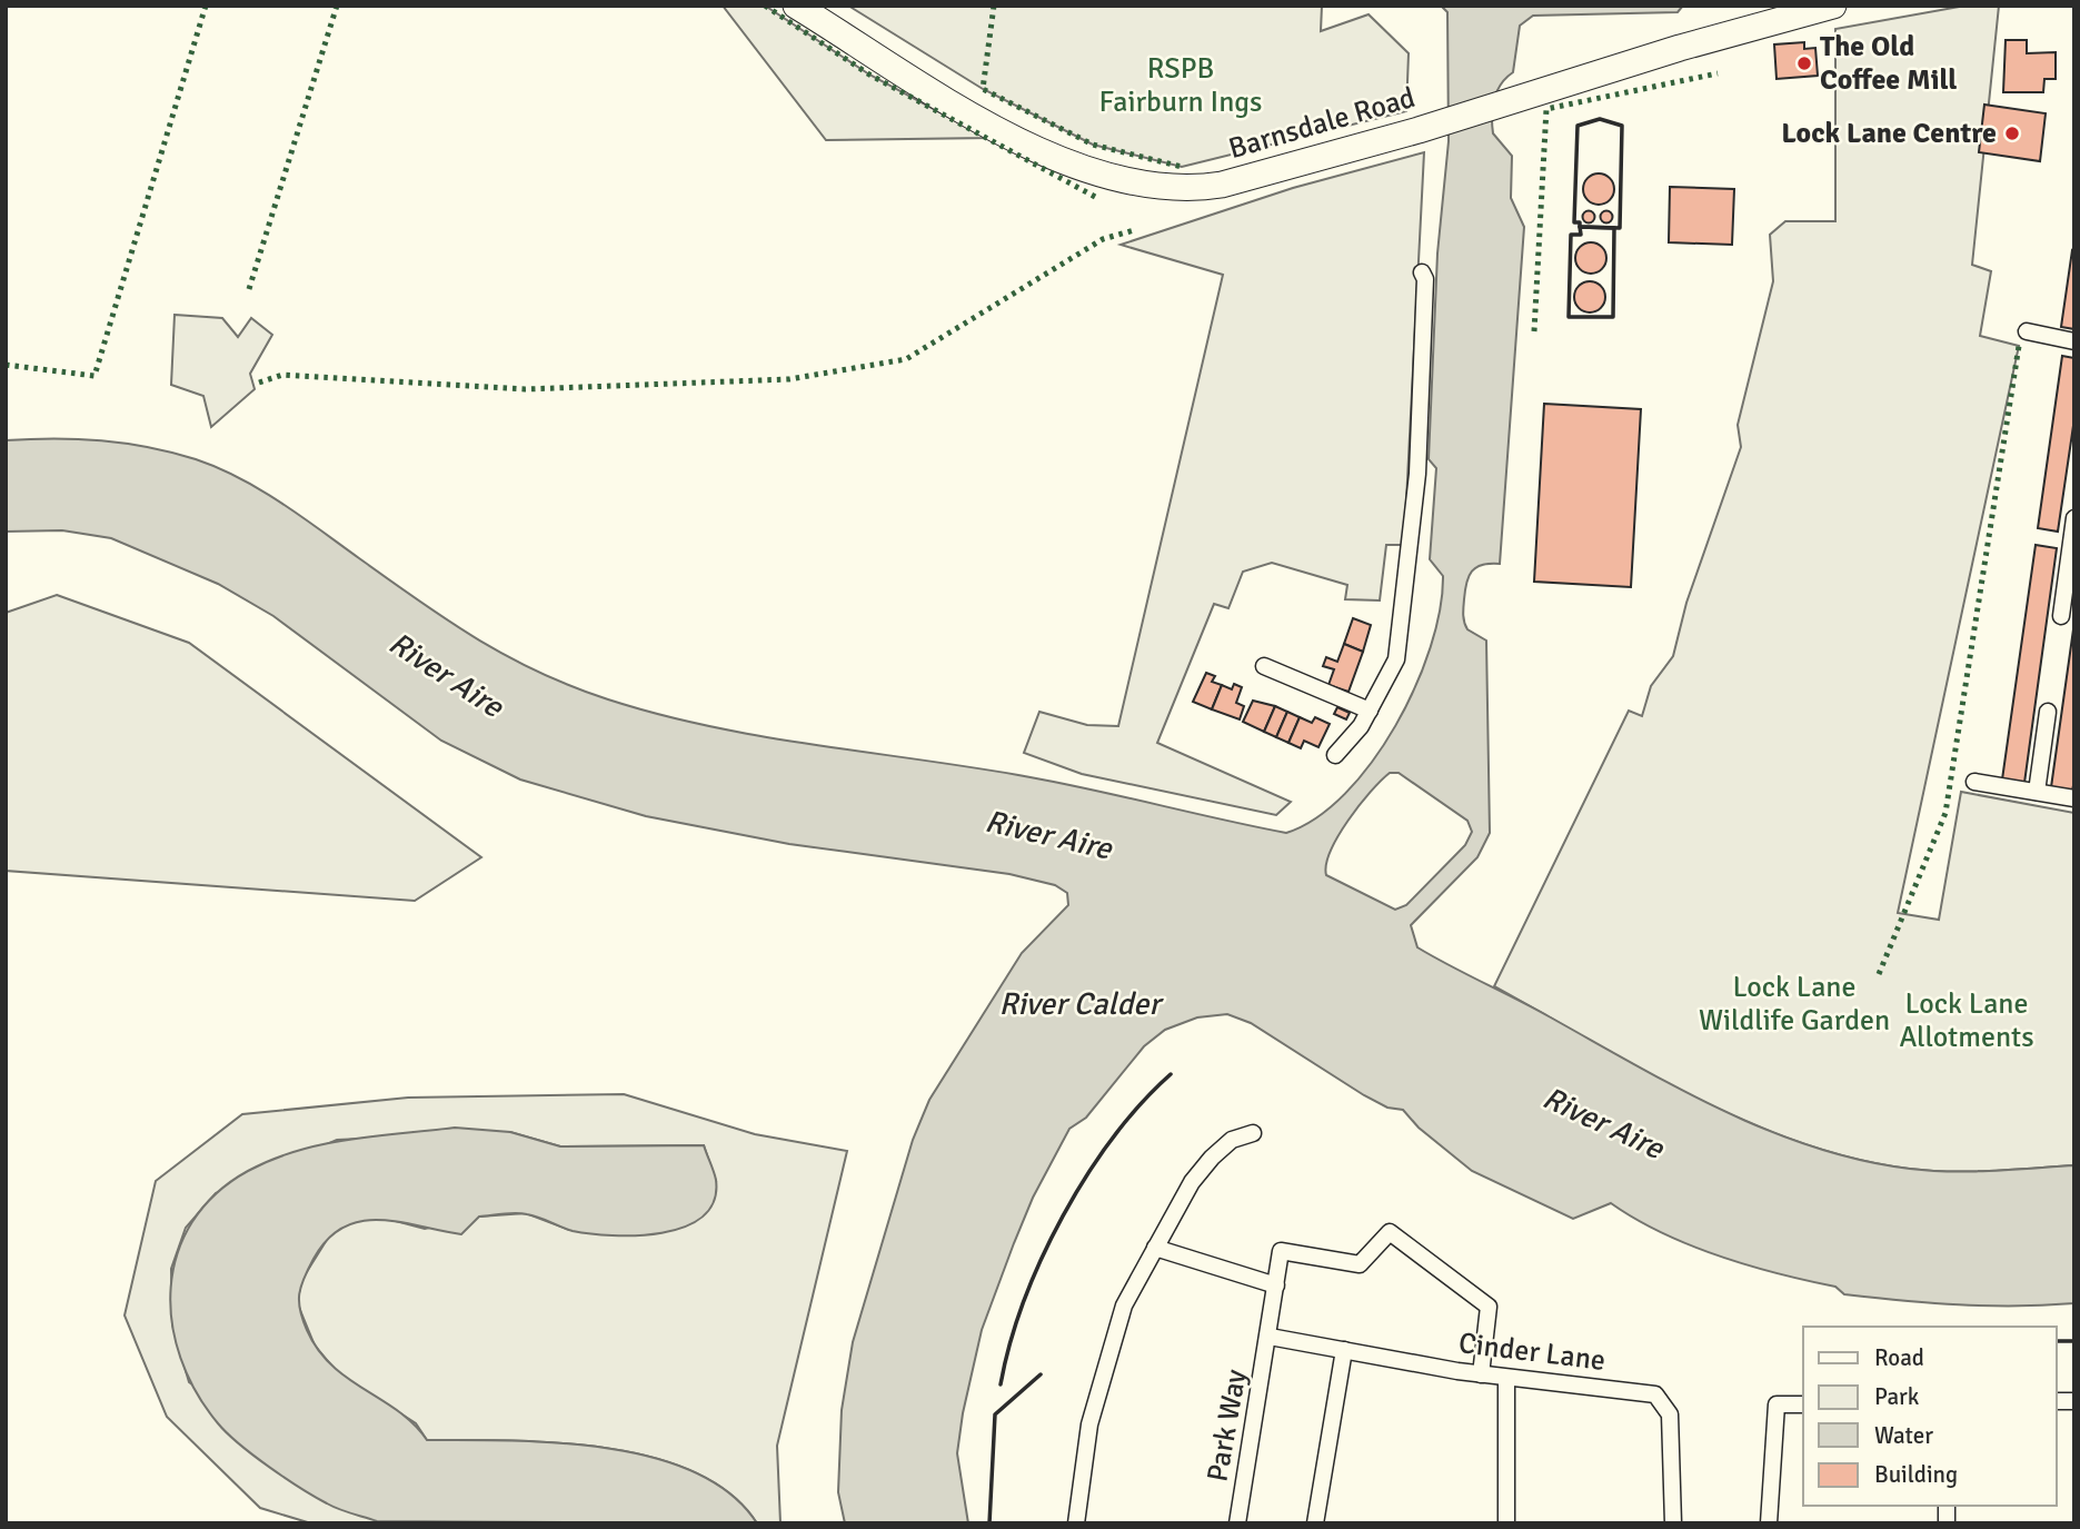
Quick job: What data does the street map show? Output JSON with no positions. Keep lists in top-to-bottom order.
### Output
{
  "streets": {
    "main road": ["Barnsdale Road"],
    "street": ["Cinder Lane", "Park Way"]
  },
  "crossings": [
    ["Cinder Lane", "Park Way"]
  ],
  "water": ["River Aire", "River Calder"],
  "parks": ["RSPB Fairburn Ings", "Lock Lane Wildlife Garden", "Lock Lane Allotments"],
  "places": ["The Old Coffee Mill", "Lock Lane Centre"],
  "legend": [
    "Road",
    "Park",
    "Water",
    "Building"
  ]
}
